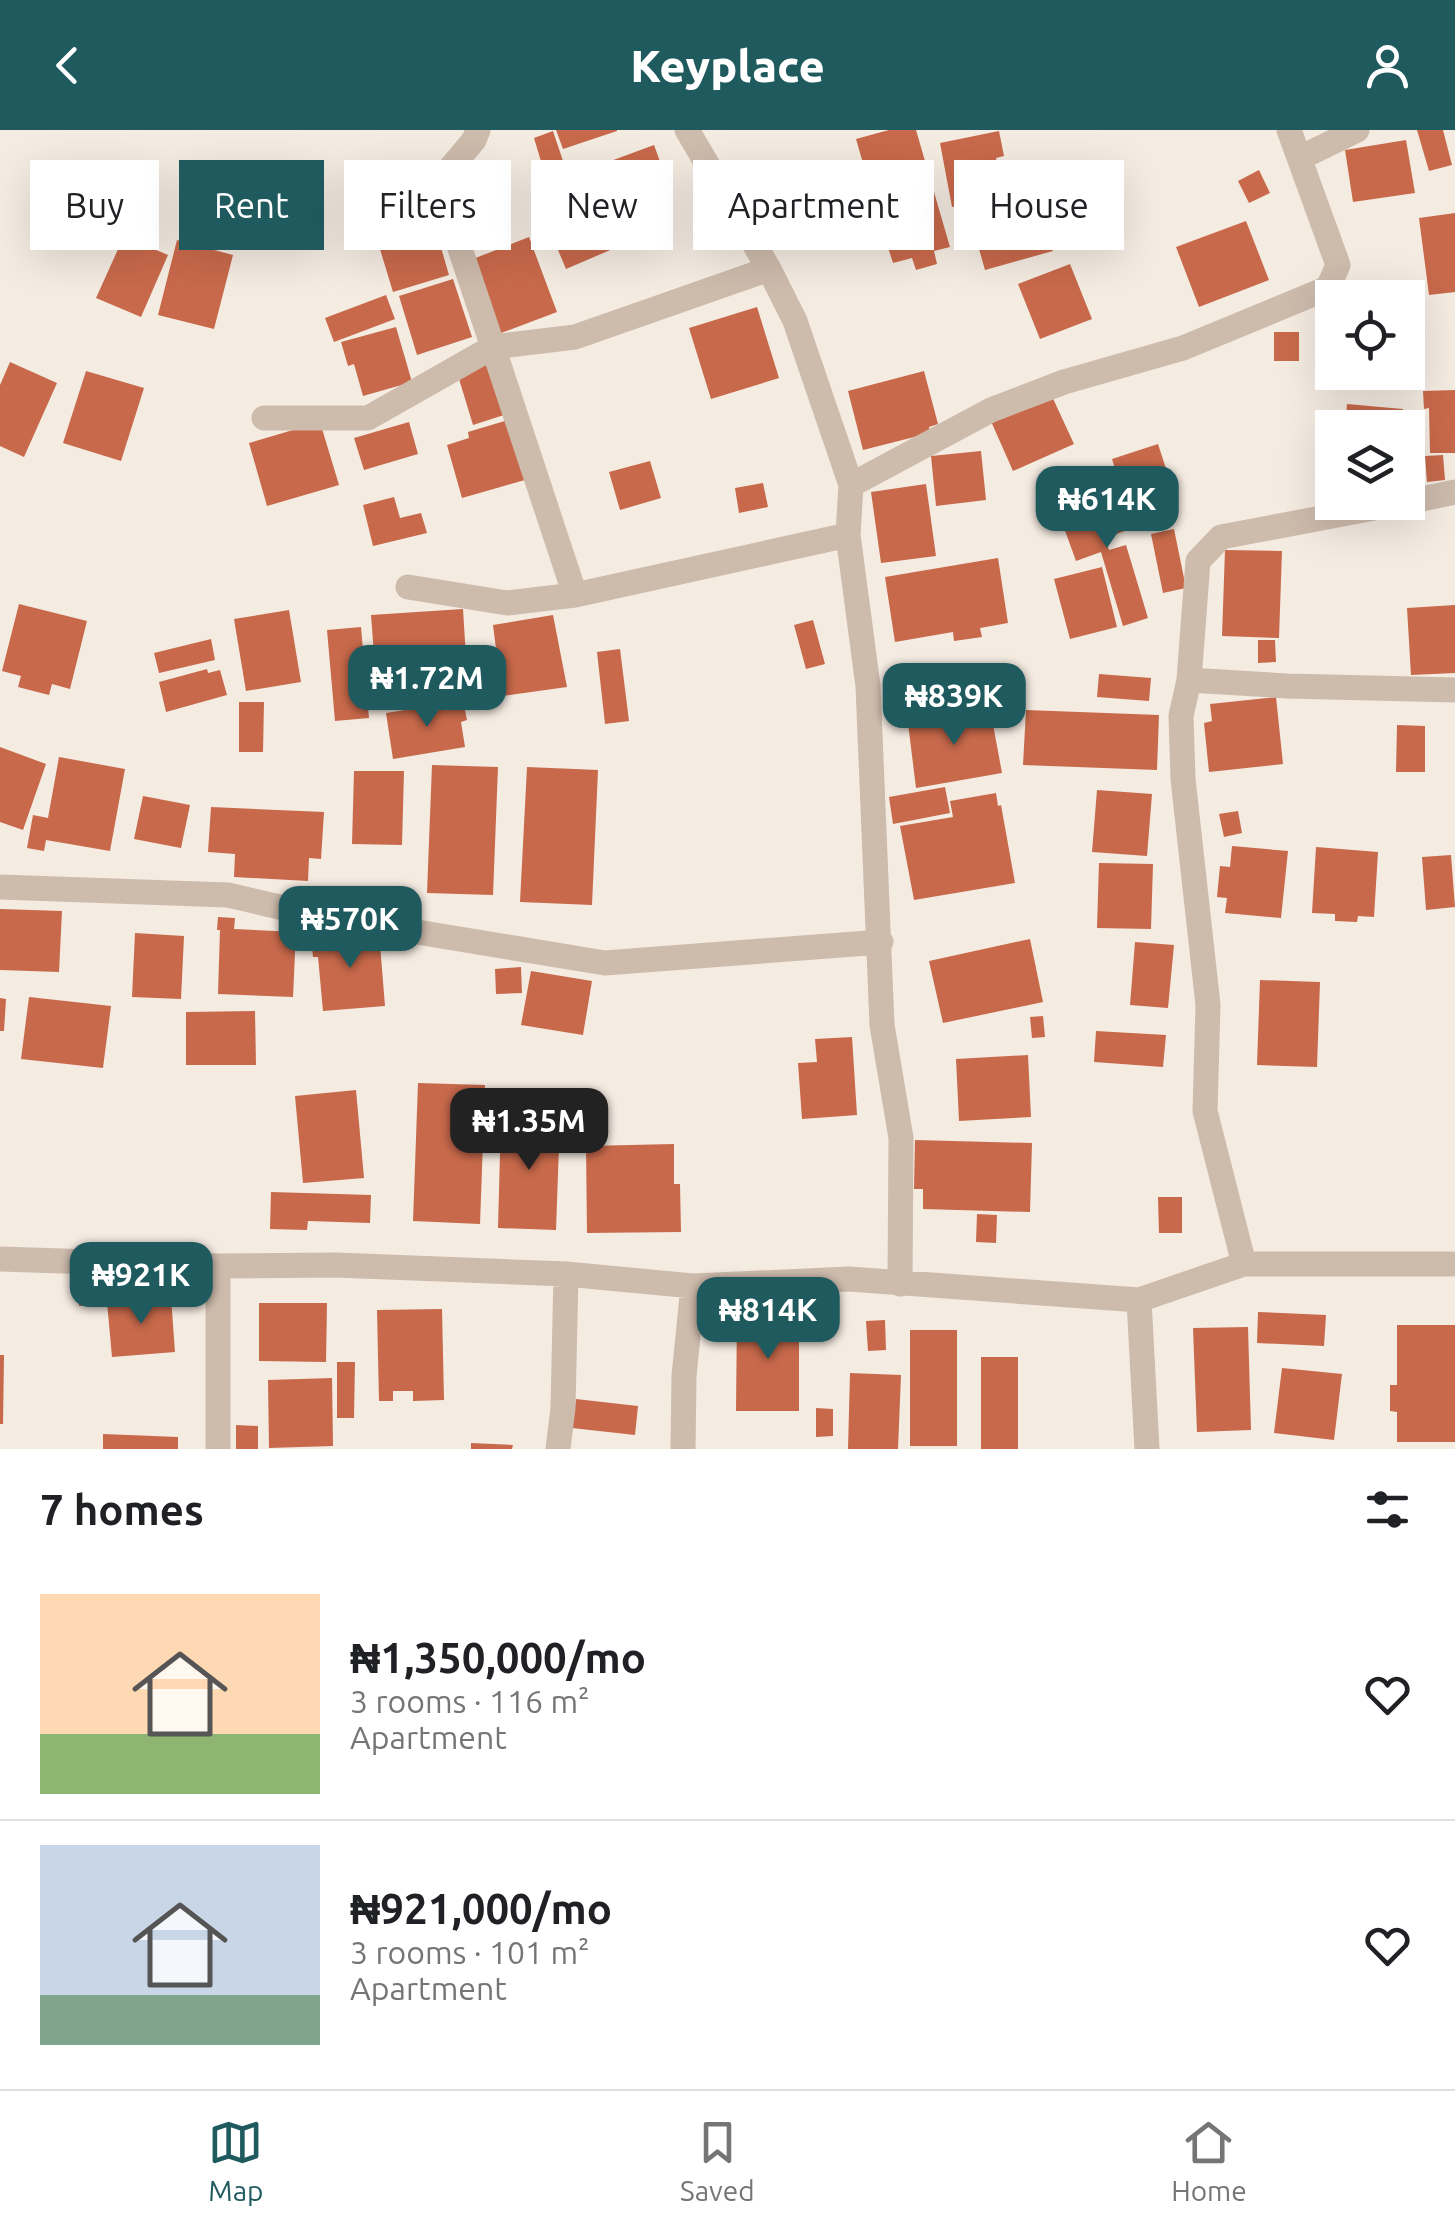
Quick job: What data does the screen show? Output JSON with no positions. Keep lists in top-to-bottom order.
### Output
{
  "page": {
    "header": "Keyplace",
    "chip": [
      "Buy",
      "Rent",
      "Filters",
      "New",
      "Apartment",
      "House"
    ],
    "price": [
      "₦614K",
      "₦1.72M",
      "₦839K",
      "₦570K",
      "₦1.35M",
      "₦921K",
      "₦814K"
    ],
    "heading": "7 homes",
    "list": [
      {
        "name": "₦1,350,000/mo",
        "note": "3 rooms · 116 m² · Apartment"
      },
      {
        "name": "₦921,000/mo",
        "note": "3 rooms · 101 m² · Apartment"
      }
    ],
    "tabs": ["Map", "Saved", "Home"]
  }
}
